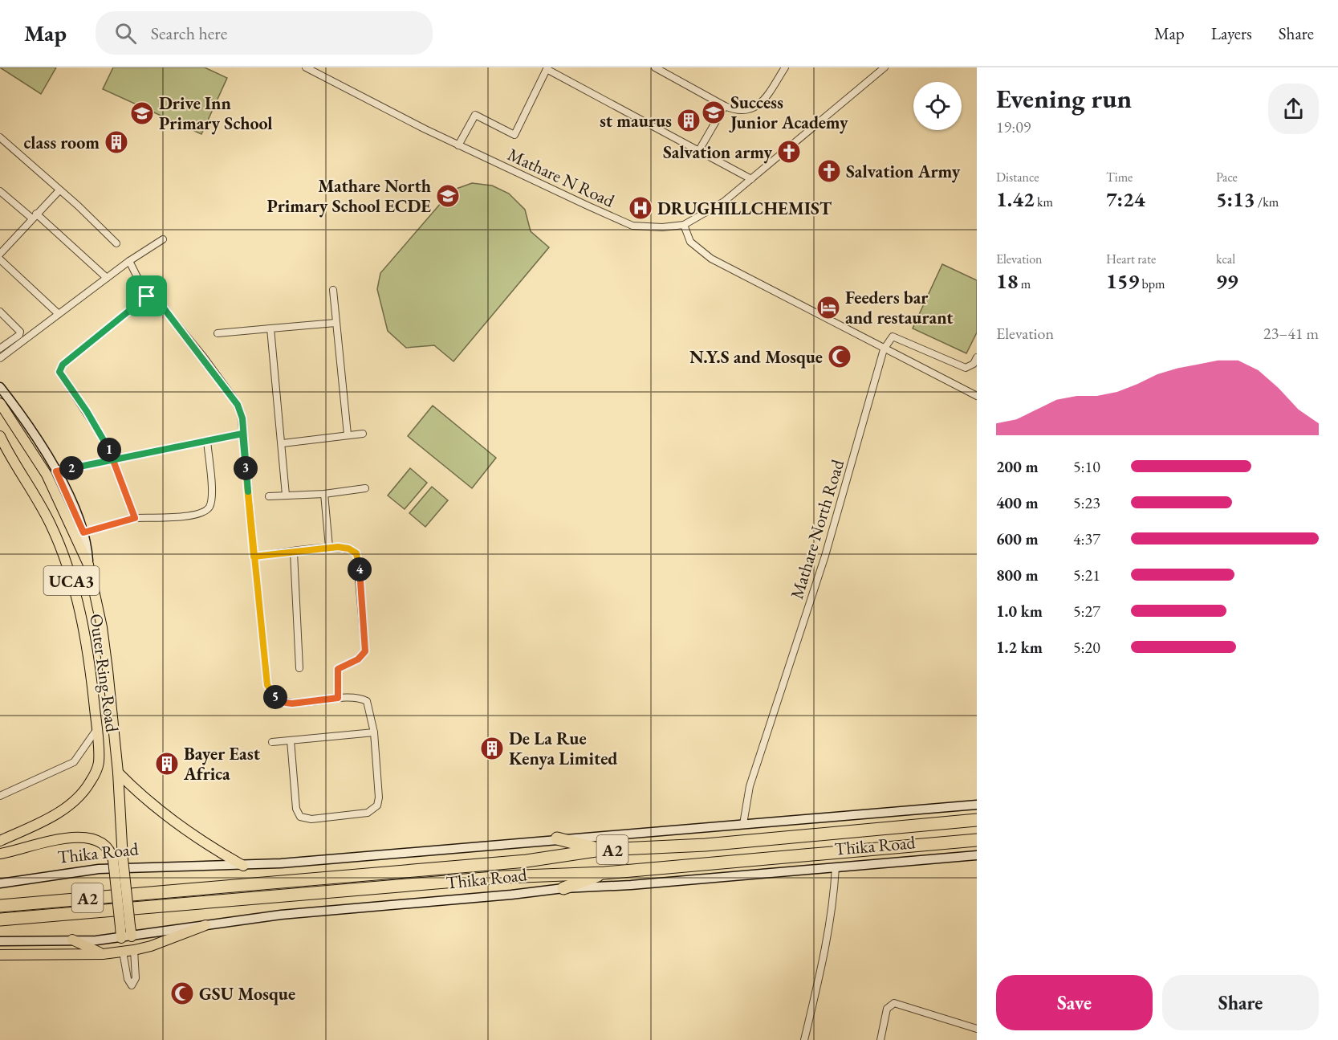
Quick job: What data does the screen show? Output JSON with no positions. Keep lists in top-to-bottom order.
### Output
{
  "streets": {
    "highway": ["Thika Road", "A2"],
    "main road": ["UCA3", "Outer Ring Road"],
    "street": ["Mathare N Road", "Mathare North Road"]
  },
  "crossings": [
    ["Mathare North Road", "Thika Road"],
    ["Outer Ring Road", "Thika Road"]
  ],
  "places": {
    "school or university": ["Success Junior Academy", "Drive Inn Primary School", "Mathare North Primary School ECDE"],
    "building": [
      "st maurus",
      "class room",
      "De La Rue Kenya Limited",
      "Bayer East Africa"
    ],
    "church": ["Salvation army", "Salvation Army"],
    "hospital": ["DRUGHILLCHEMIST"],
    "hotel": ["Feeders bar and restaurant"],
    "mosque": ["N.Y.S and Mosque", "GSU Mosque"]
  },
  "page": {
    "header": "Map",
    "search": "Search here",
    "nav": ["Map", "Layers", "Share"],
    "heading": ["Evening run", "19:09"],
    "stats": [
      ["Distance", "1.42 km"],
      ["Time", "7:24"],
      ["Pace", "5:13 /km"],
      ["Elevation", "18 m"],
      ["Heart rate", "159 bpm"],
      ["kcal", "99"]
    ],
    "chart": ["Elevation", "23–41 m"],
    "pins": [
      "1",
      "2",
      "3",
      "4",
      "5"
    ],
    "list": [
      {
        "name": "200 m",
        "note": "5:10"
      },
      {
        "name": "400 m",
        "note": "5:23"
      },
      {
        "name": "600 m",
        "note": "4:37"
      },
      {
        "name": "800 m",
        "note": "5:21"
      },
      {
        "name": "1.0 km",
        "note": "5:27"
      },
      {
        "name": "1.2 km",
        "note": "5:20"
      }
    ],
    "buttons": ["Save", "Share"]
  }
}
